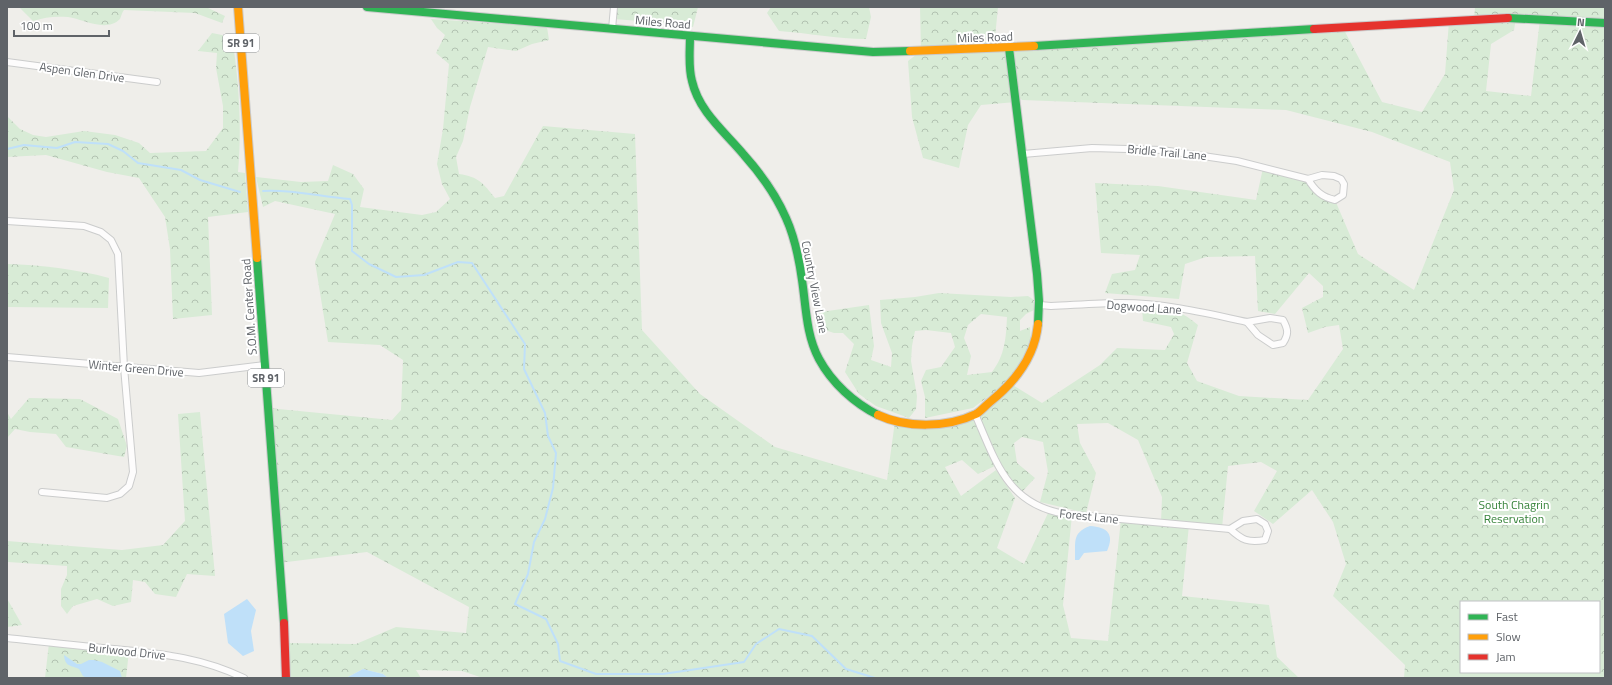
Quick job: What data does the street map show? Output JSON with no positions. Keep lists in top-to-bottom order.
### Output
{
  "streets": {
    "main road": [
      "Miles Road",
      "SR 91",
      "Country View Lane",
      "S.O.M. Center Road"
    ],
    "street": [
      "Aspen Glen Drive",
      "Bridle Trail Lane",
      "Dogwood Lane",
      "Winter Green Drive",
      "Forest Lane",
      "Burlwood Drive"
    ]
  },
  "crossings": [
    ["Miles Road", "Country View Lane"],
    ["Bridle Trail Lane", "Country View Lane"],
    ["Country View Lane", "Dogwood Lane"],
    ["Country View Lane", "Forest Lane"],
    ["S.O.M. Center Road", "Winter Green Drive"]
  ],
  "parks": ["South Chagrin Reservation"],
  "legend": ["Fast", "Slow", "Jam"],
  "scale_bar": "100 m",
  "north": "top"
}
